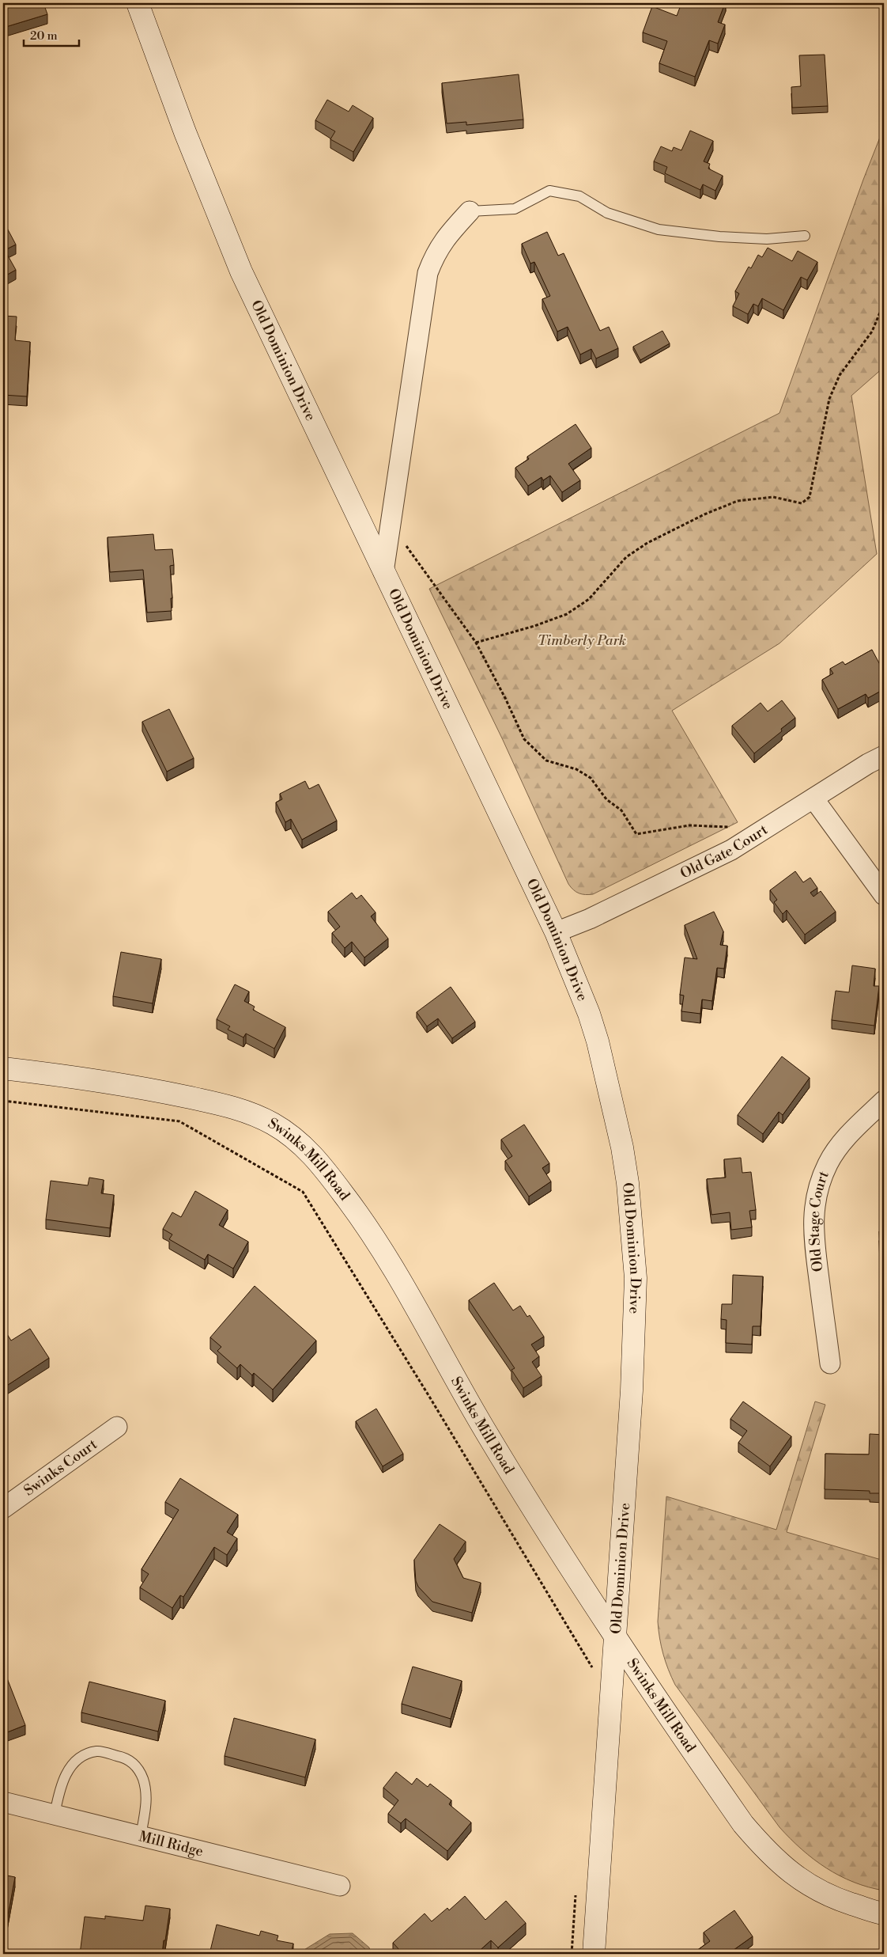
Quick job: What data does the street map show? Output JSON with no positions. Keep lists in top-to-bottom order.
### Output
{
  "streets": {
    "main road": ["Old Dominion Drive", "Swinks Mill Road"],
    "street": [
      "Old Gate Court",
      "Old Stage Court",
      "Swinks Court",
      "Mill Ridge"
    ]
  },
  "crossings": [
    ["Old Dominion Drive", "Old Gate Court"],
    ["Old Dominion Drive", "Swinks Mill Road"]
  ],
  "parks": ["Timberly Park"],
  "scale_bar": "20 m"
}
